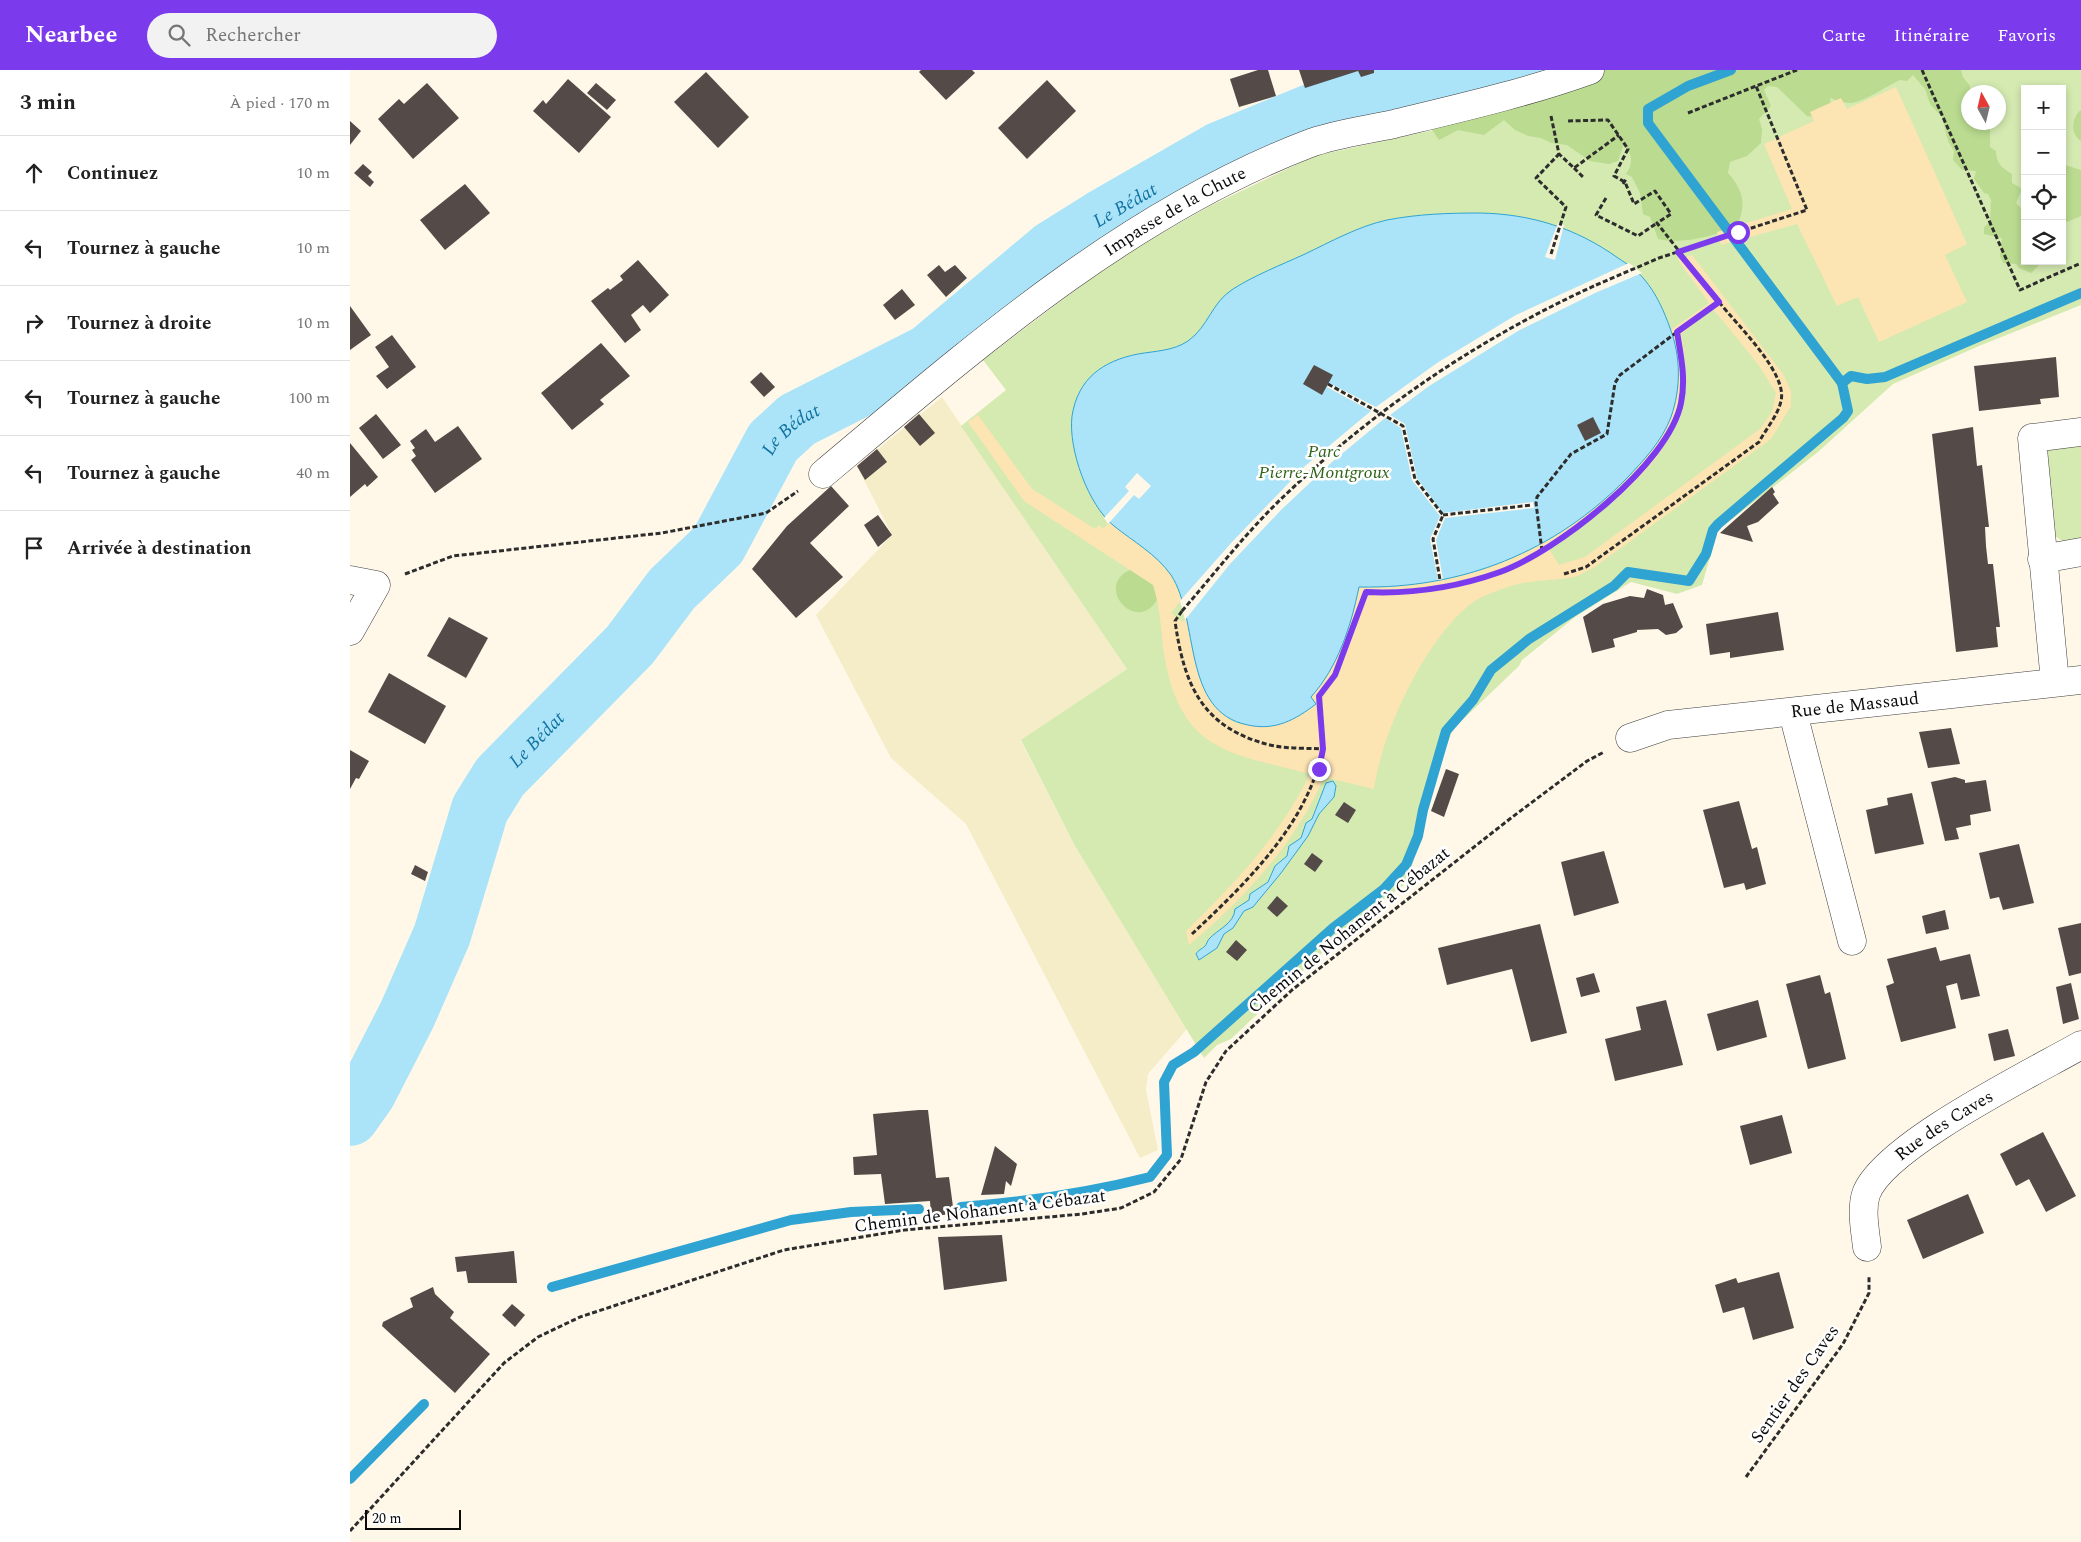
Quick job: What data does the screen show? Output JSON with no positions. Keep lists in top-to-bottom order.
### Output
{
  "streets": {
    "street": ["Impasse de la Chute", "Rue de Massaud", "Rue des Caves"],
    "path": ["Chemin de Nohanent à Cébazat", "Sentier des Caves"]
  },
  "crossings": [
    ["Rue de Massaud", "Chemin de Nohanent à Cébazat"],
    ["Rue des Caves", "Sentier des Caves"]
  ],
  "water": ["Le Bédat"],
  "parks": ["Parc Pierre-Montgroux"],
  "scale_bar": "20 m",
  "north": "top",
  "page": {
    "header": "Nearbee",
    "search": "Rechercher",
    "nav": ["Carte", "Itinéraire", "Favoris"],
    "heading": ["3 min", "À pied · 170 m"],
    "map_buttons": ["+", "−"],
    "list": [
      ["Continuez", "10 m"],
      ["Tournez à gauche", "10 m"],
      ["Tournez à droite", "10 m"],
      ["Tournez à gauche", "100 m"],
      ["Tournez à gauche", "40 m"],
      "Arrivée à destination"
    ],
    "scale": "20 m"
  }
}
